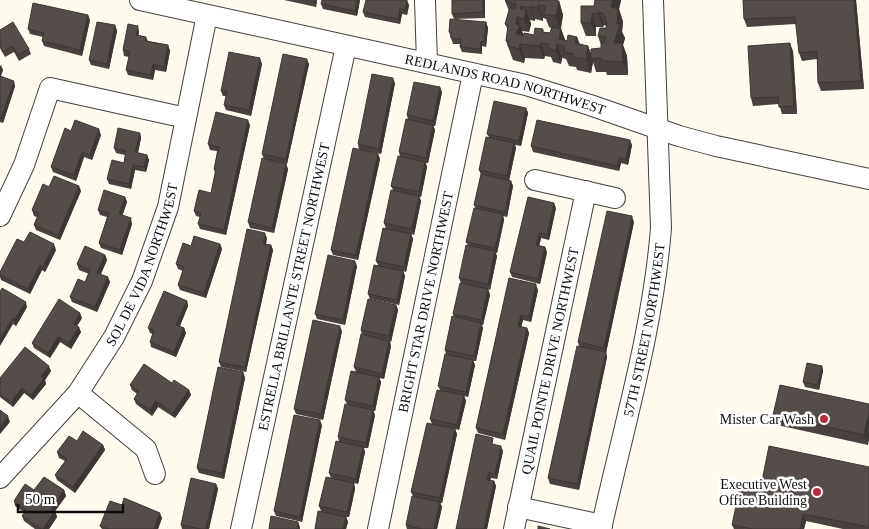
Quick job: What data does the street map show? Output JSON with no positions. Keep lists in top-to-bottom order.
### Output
{
  "streets": {
    "street": [
      "REDLANDS ROAD NORTHWEST",
      "SOL DE VIDA NORTHWEST",
      "ESTRELLA BRILLANTE STREET NORTHWEST",
      "BRIGHT STAR DRIVE NORTHWEST",
      "57TH STREET NORTHWEST",
      "QUAIL POINTE DRIVE NORTHWEST"
    ]
  },
  "crossings": [
    ["REDLANDS ROAD NORTHWEST", "SOL DE VIDA NORTHWEST"],
    ["REDLANDS ROAD NORTHWEST", "ESTRELLA BRILLANTE STREET NORTHWEST"],
    ["REDLANDS ROAD NORTHWEST", "BRIGHT STAR DRIVE NORTHWEST"],
    ["REDLANDS ROAD NORTHWEST", "57TH STREET NORTHWEST"]
  ],
  "places": ["Mister Car Wash", "Executive West Office Building"],
  "scale_bar": "50 m"
}
